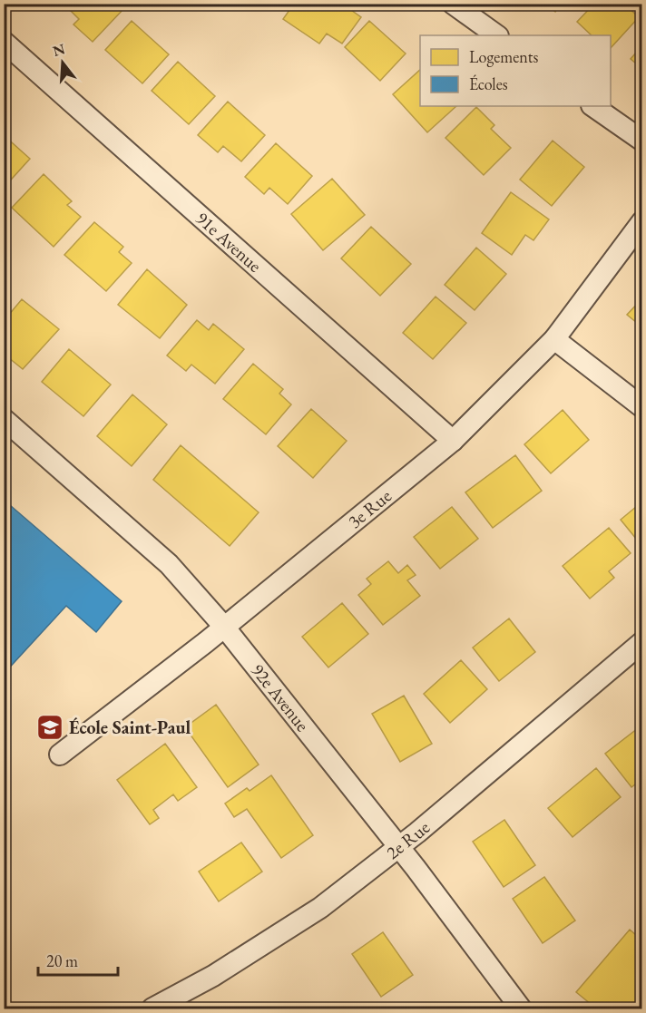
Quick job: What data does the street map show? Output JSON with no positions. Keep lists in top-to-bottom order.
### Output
{
  "streets": {
    "street": [
      "91e Avenue",
      "3e Rue",
      "92e Avenue",
      "2e Rue"
    ]
  },
  "crossings": [
    ["91e Avenue", "3e Rue"],
    ["3e Rue", "92e Avenue"],
    ["92e Avenue", "2e Rue"]
  ],
  "places": {
    "school or university": ["École Saint-Paul"]
  },
  "legend": ["Logements", "Écoles"],
  "scale_bar": "20 m",
  "north": "top"
}
